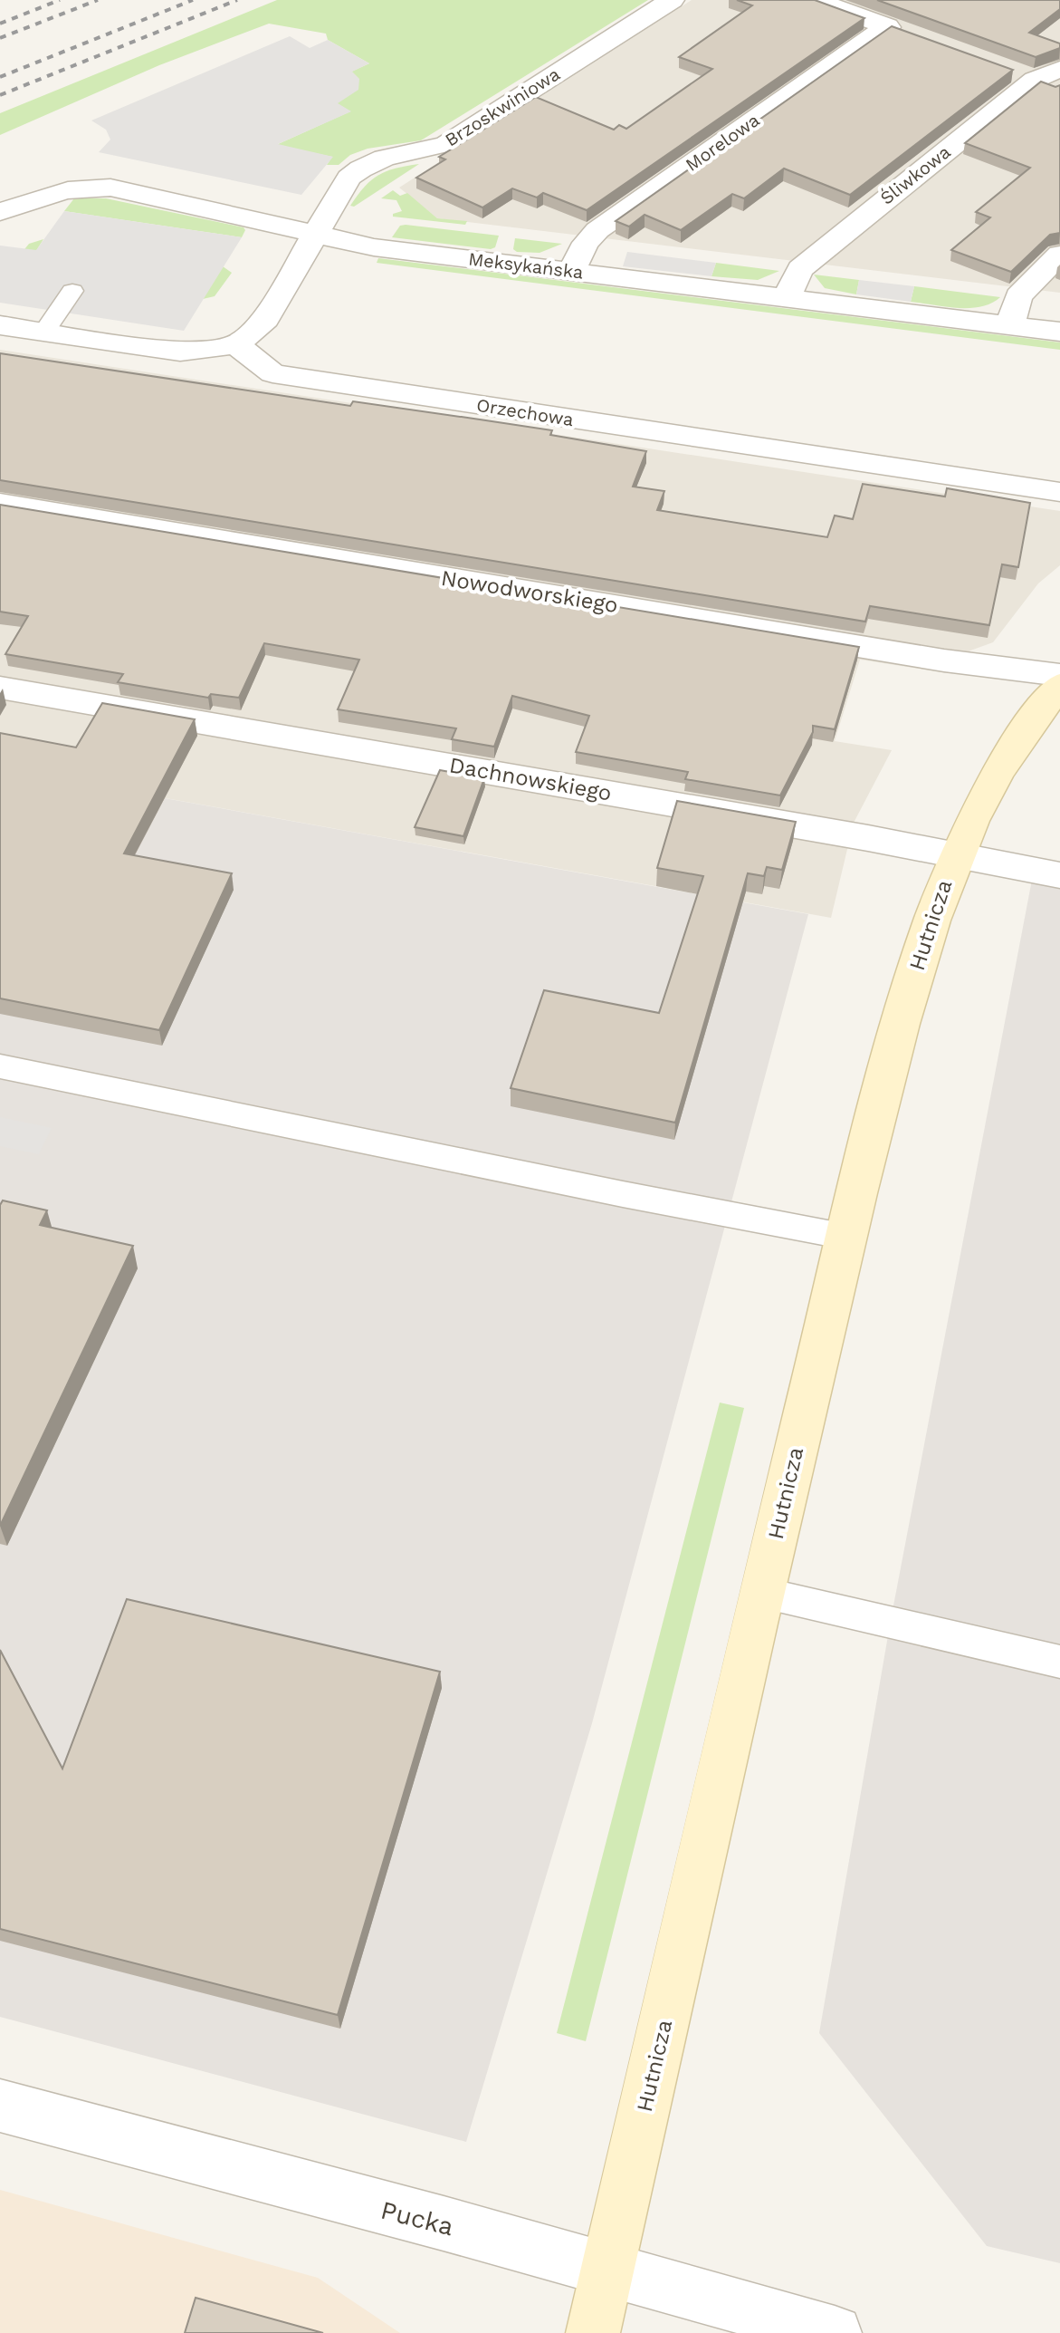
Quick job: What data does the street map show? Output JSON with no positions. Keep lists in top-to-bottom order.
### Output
{
  "streets": {
    "main road": ["Hutnicza"],
    "street": [
      "Brzoskwiniowa",
      "Morelowa",
      "Śliwkowa",
      "Meksykańska",
      "Orzechowa",
      "Nowodworskiego",
      "Dachnowskiego",
      "Pucka"
    ]
  },
  "crossings": [
    ["Brzoskwiniowa", "Meksykańska"],
    ["Brzoskwiniowa", "Orzechowa"],
    ["Morelowa", "Meksykańska"],
    ["Śliwkowa", "Meksykańska"],
    ["Dachnowskiego", "Hutnicza"],
    ["Hutnicza", "Pucka"]
  ]
}
